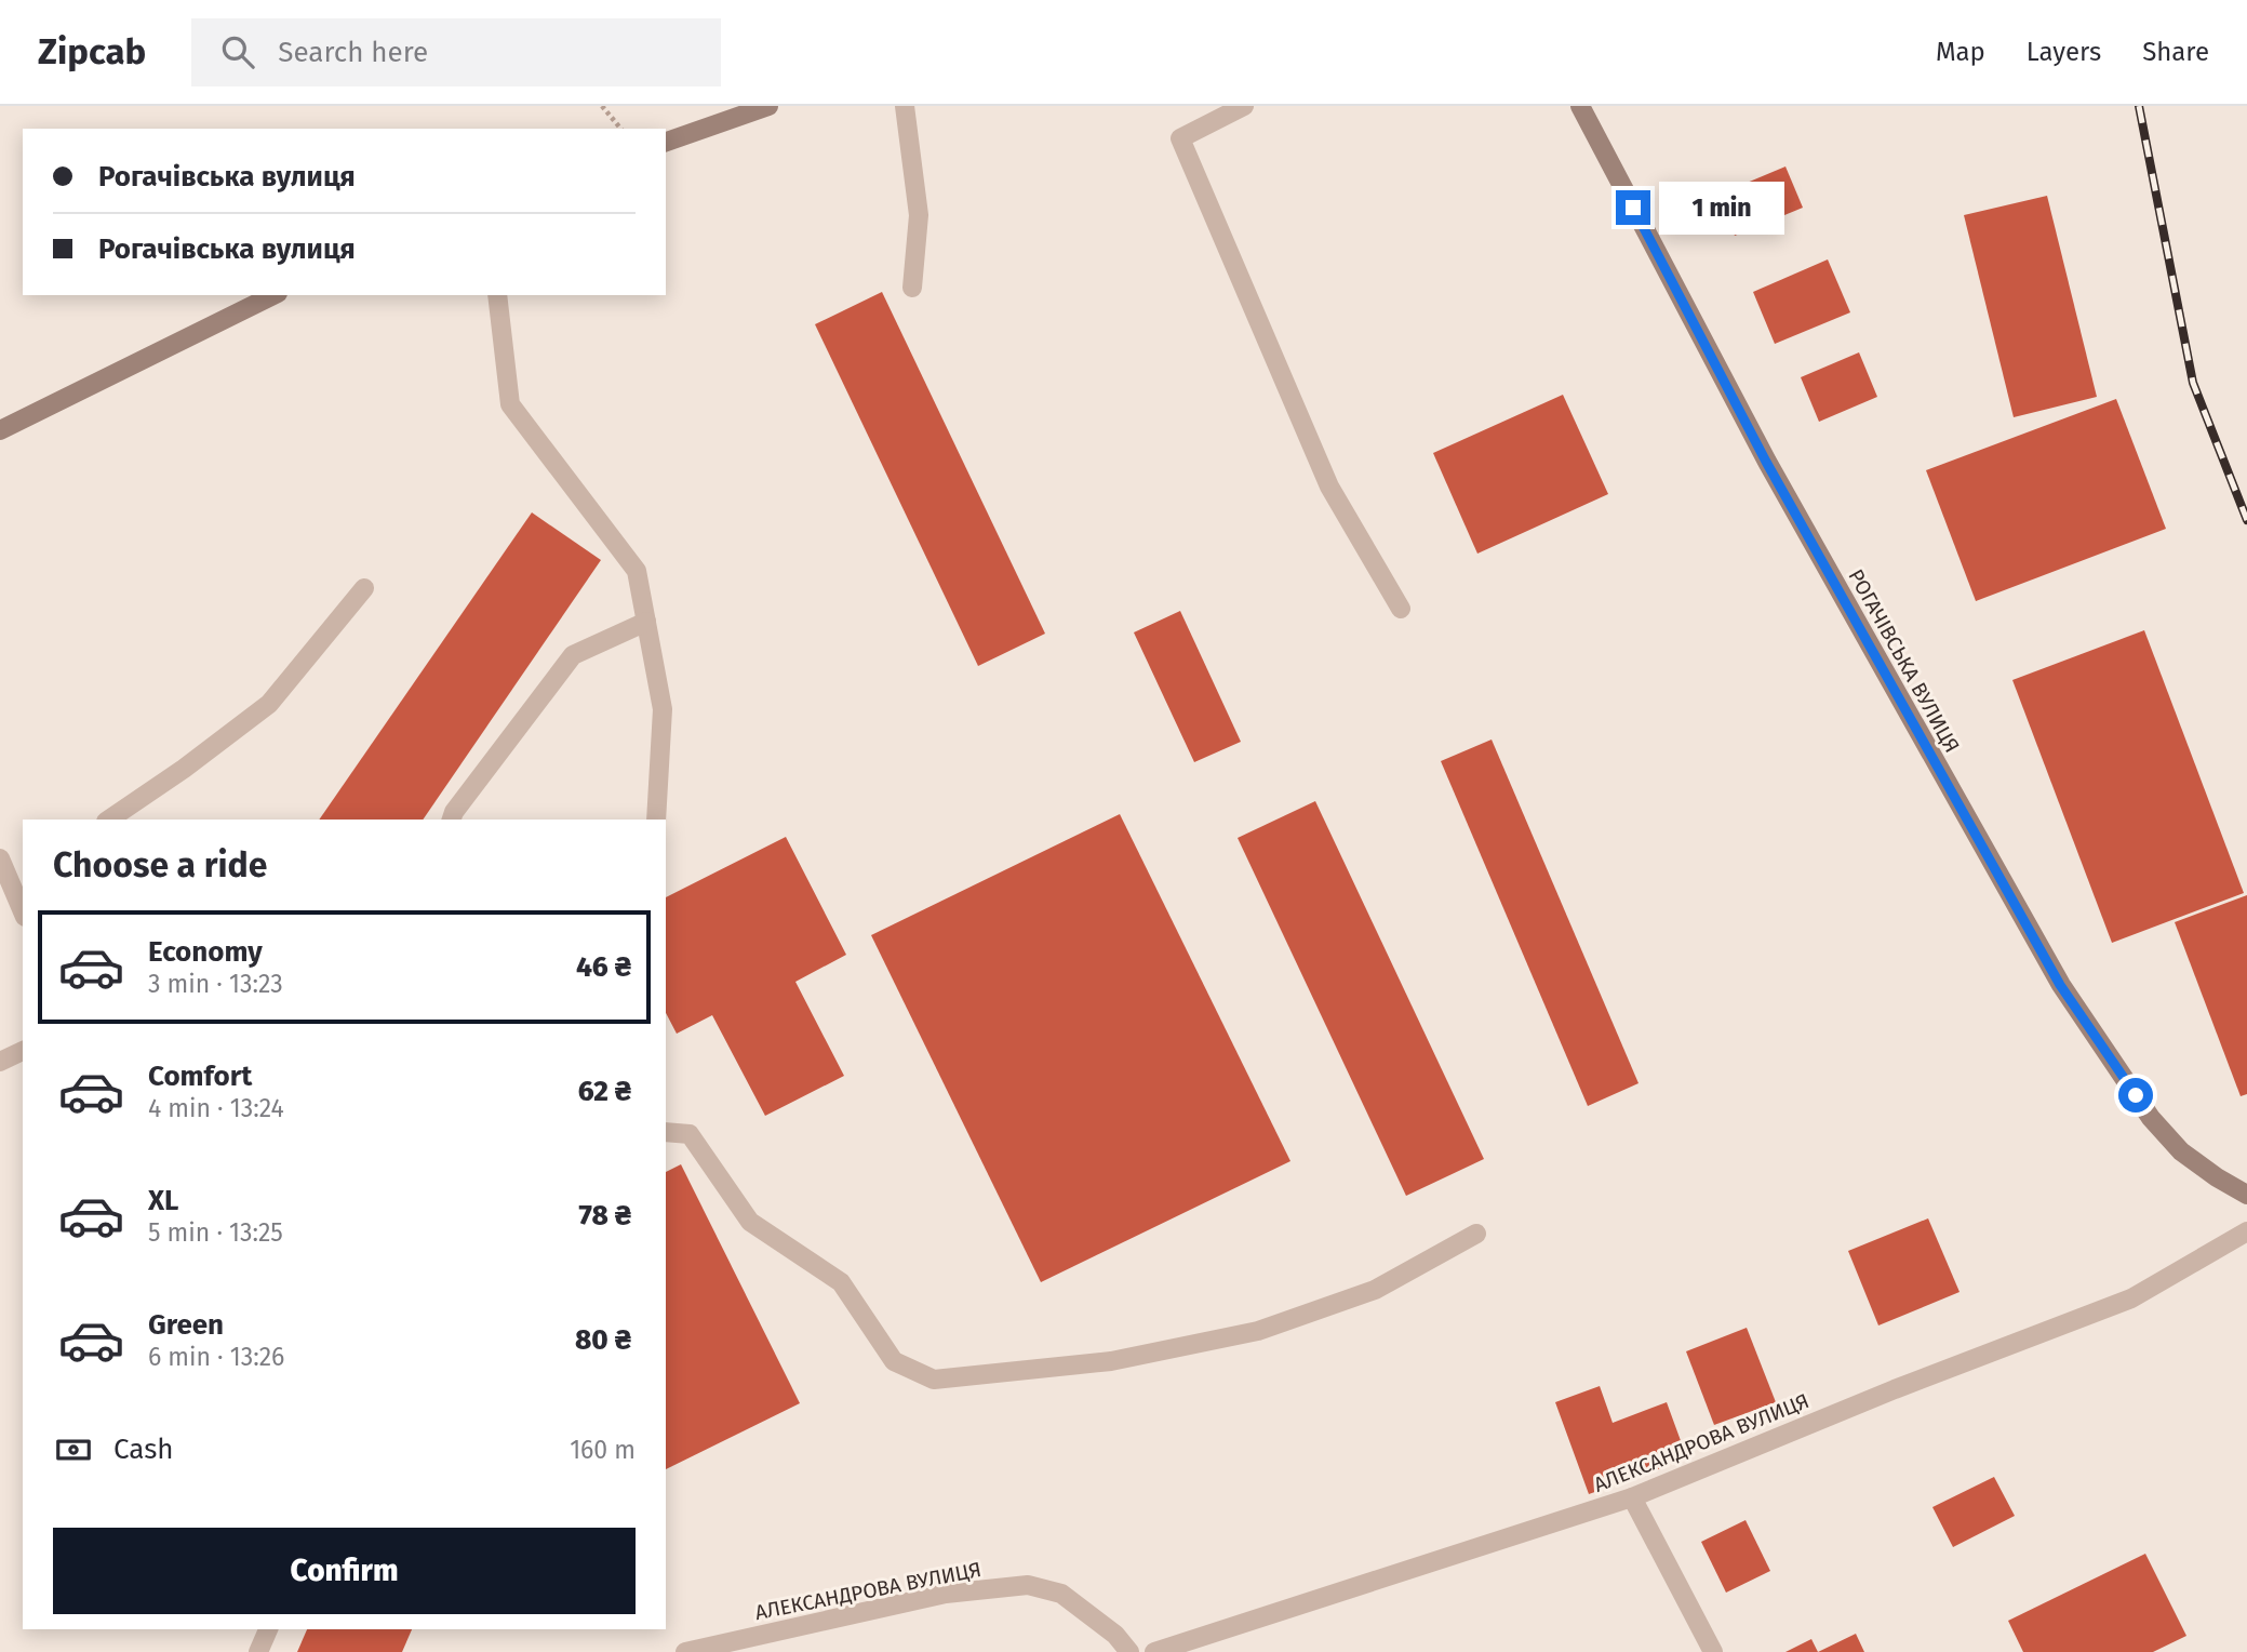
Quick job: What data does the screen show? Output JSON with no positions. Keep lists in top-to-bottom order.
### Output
{
  "streets": {
    "street": ["РОГАЧІВСЬКА ВУЛИЦЯ", "АЛЕКСАНДРОВА ВУЛИЦЯ"]
  },
  "page": {
    "header": "Zipcab",
    "search": "Search here",
    "nav": ["Map", "Layers", "Share"],
    "banner": ["Рогачівська вулиця", "Рогачівська вулиця"],
    "bubble": "1 min",
    "heading": "Choose a ride",
    "list": [
      {
        "name": "Economy",
        "note": "3 min · 13:23",
        "value": "46 ₴"
      },
      {
        "name": "Comfort",
        "note": "4 min · 13:24",
        "value": "62 ₴"
      },
      {
        "name": "XL",
        "note": "5 min · 13:25",
        "value": "78 ₴"
      },
      {
        "name": "Green",
        "note": "6 min · 13:26",
        "value": "80 ₴"
      }
    ],
    "pay": ["Cash", "160 m"],
    "buttons": "Confirm"
  }
}
